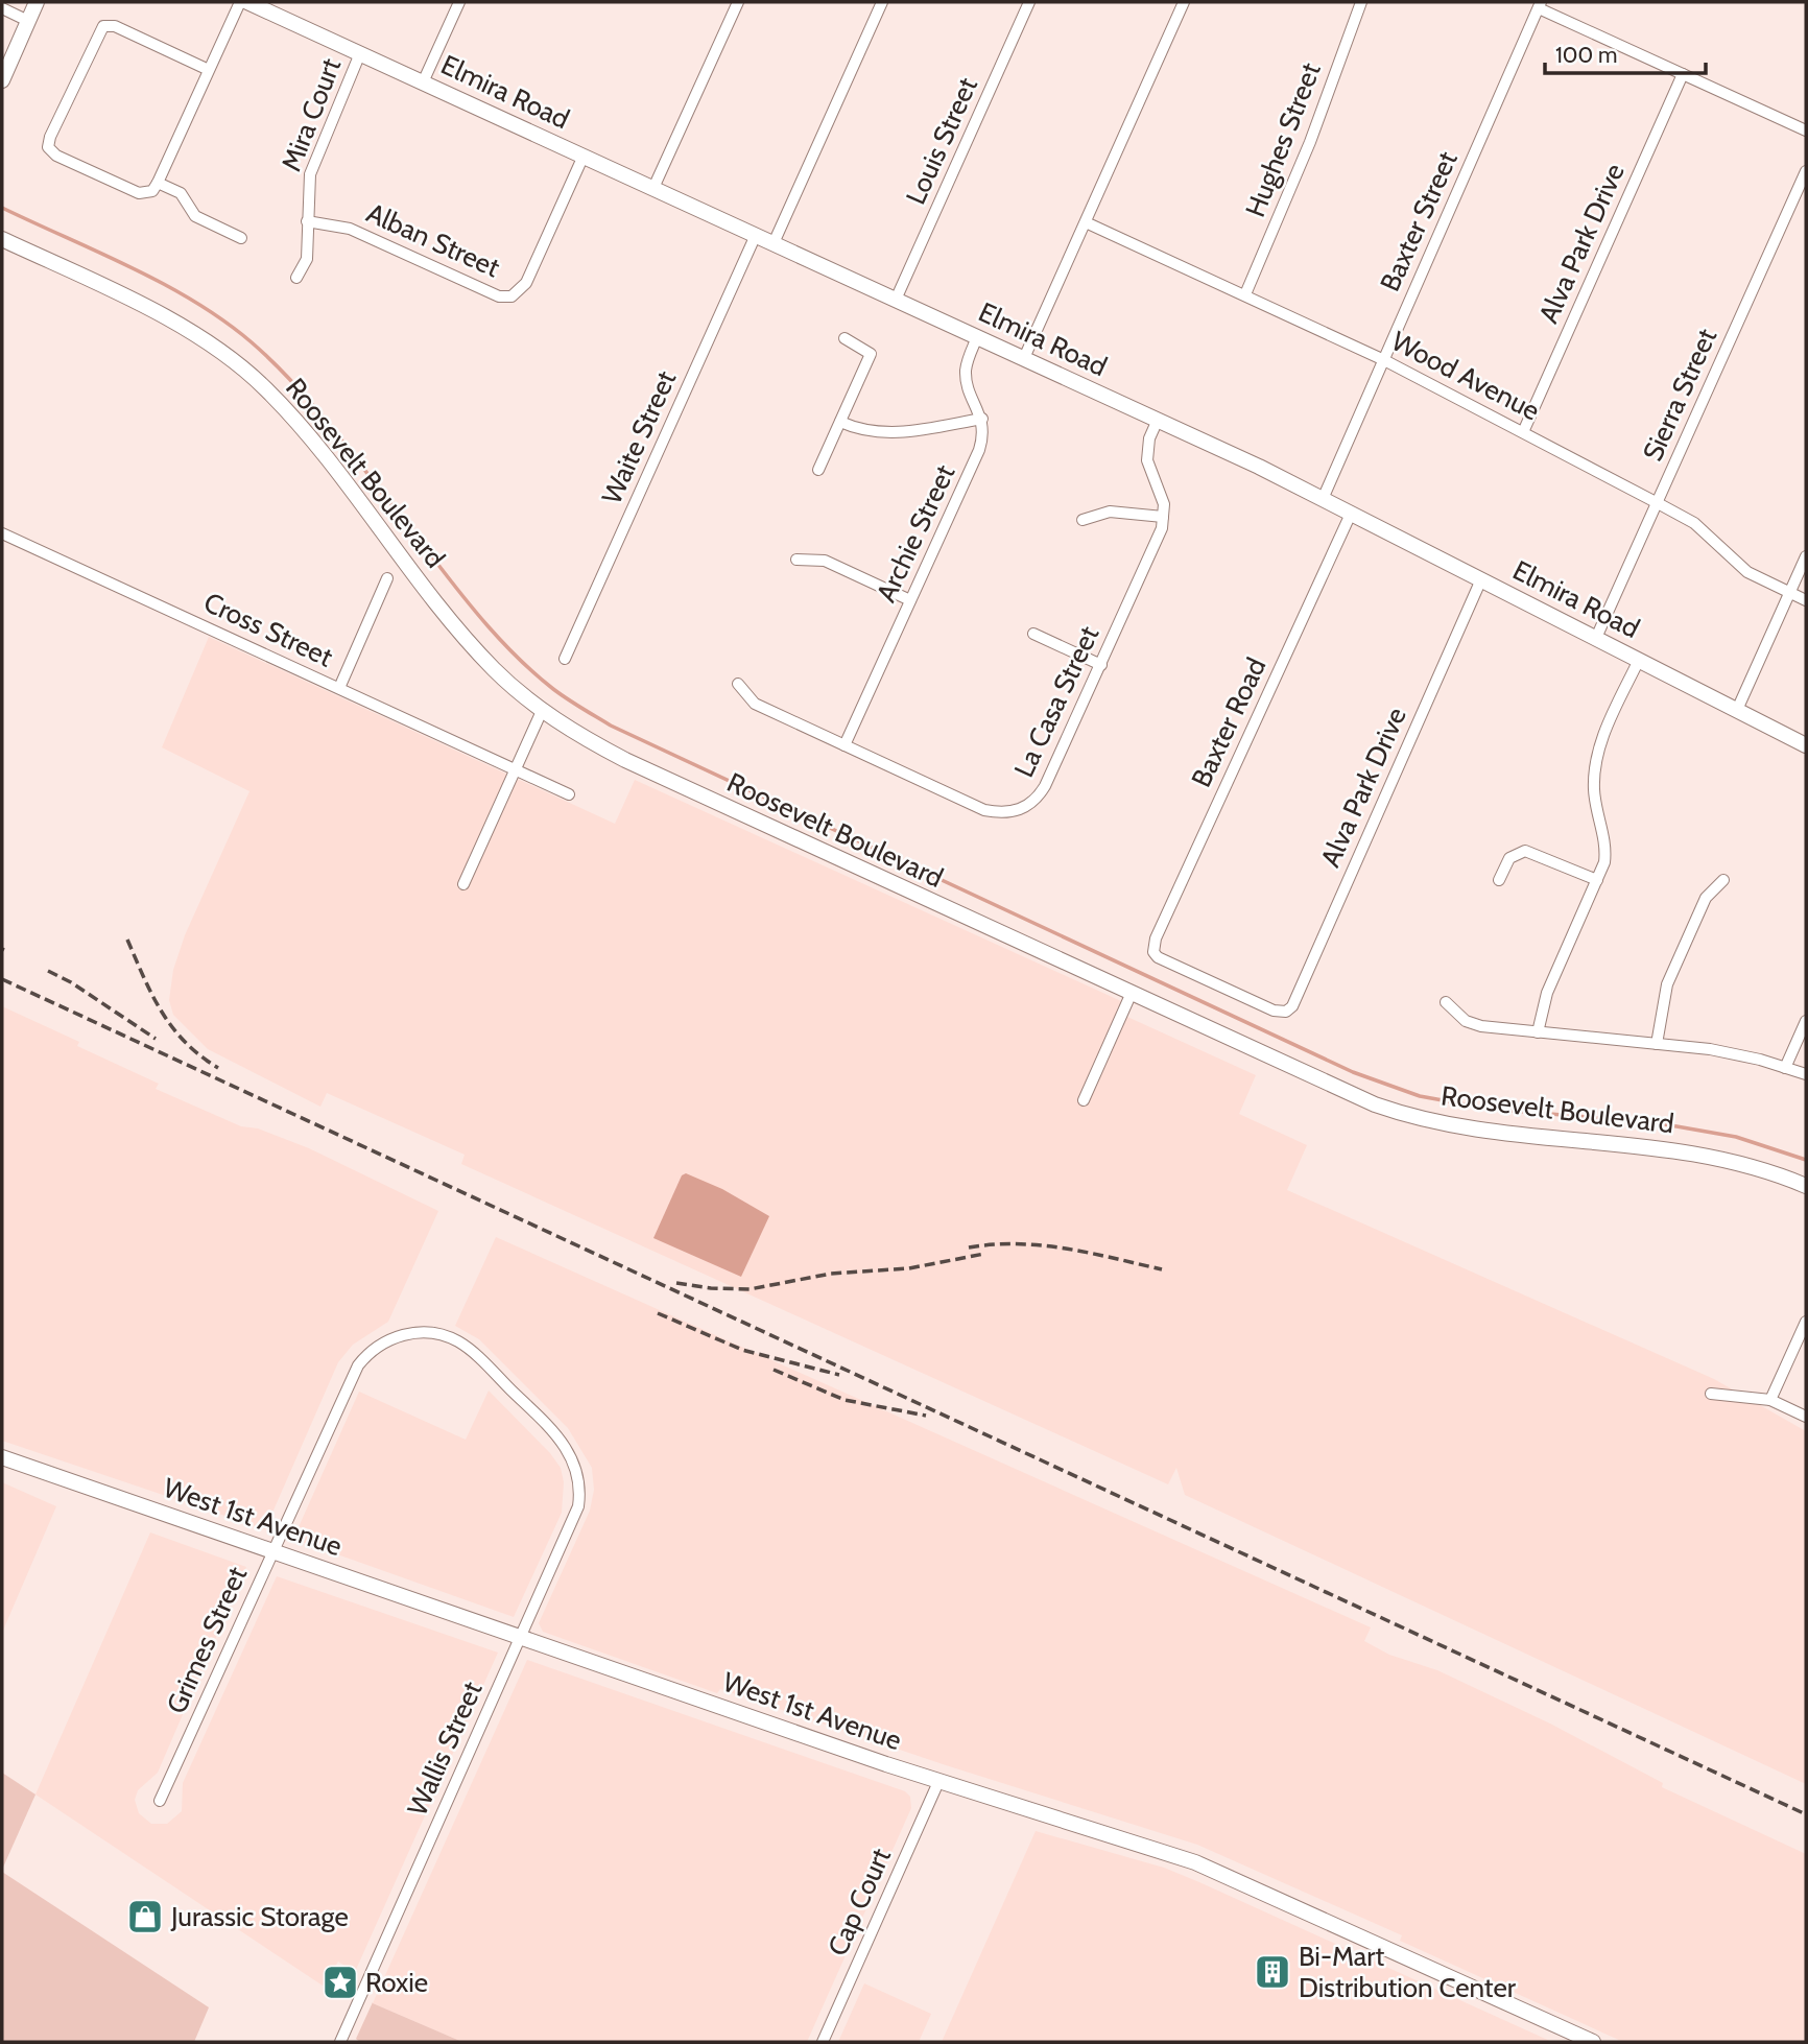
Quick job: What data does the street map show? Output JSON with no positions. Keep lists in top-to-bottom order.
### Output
{
  "streets": {
    "street": [
      "Elmira Road",
      "Mira Court",
      "Hughes Street",
      "Louis Street",
      "Baxter Street",
      "Alban Street",
      "Alva Park Drive",
      "Wood Avenue",
      "Sierra Street",
      "Waite Street",
      "Roosevelt Boulevard",
      "Archie Street",
      "Cross Street",
      "La Casa Street",
      "Baxter Road",
      "West 1st Avenue",
      "Grimes Street",
      "Wallis Street",
      "Cap Court"
    ]
  },
  "crossings": [
    ["Elmira Road", "Mira Court"],
    ["Elmira Road", "Louis Street"],
    ["Elmira Road", "Baxter Street"],
    ["Elmira Road", "Alban Street"],
    ["Elmira Road", "Alva Park Drive"],
    ["Elmira Road", "Sierra Street"],
    ["Elmira Road", "Waite Street"],
    ["Elmira Road", "La Casa Street"],
    ["Elmira Road", "Baxter Road"],
    ["Mira Court", "Alban Street"],
    ["Hughes Street", "Wood Avenue"],
    ["Baxter Street", "Wood Avenue"],
    ["Alva Park Drive", "Wood Avenue"],
    ["Alva Park Drive", "Baxter Road"],
    ["Wood Avenue", "Sierra Street"],
    ["Archie Street", "La Casa Street"],
    ["West 1st Avenue", "Grimes Street"],
    ["West 1st Avenue", "Wallis Street"],
    ["West 1st Avenue", "Cap Court"],
    ["Grimes Street", "Wallis Street"]
  ],
  "places": {
    "shop": ["Jurassic Storage"],
    "building": ["Bi-Mart Distribution Center"],
    "place": ["Roxie"]
  },
  "scale_bar": "100 m"
}
